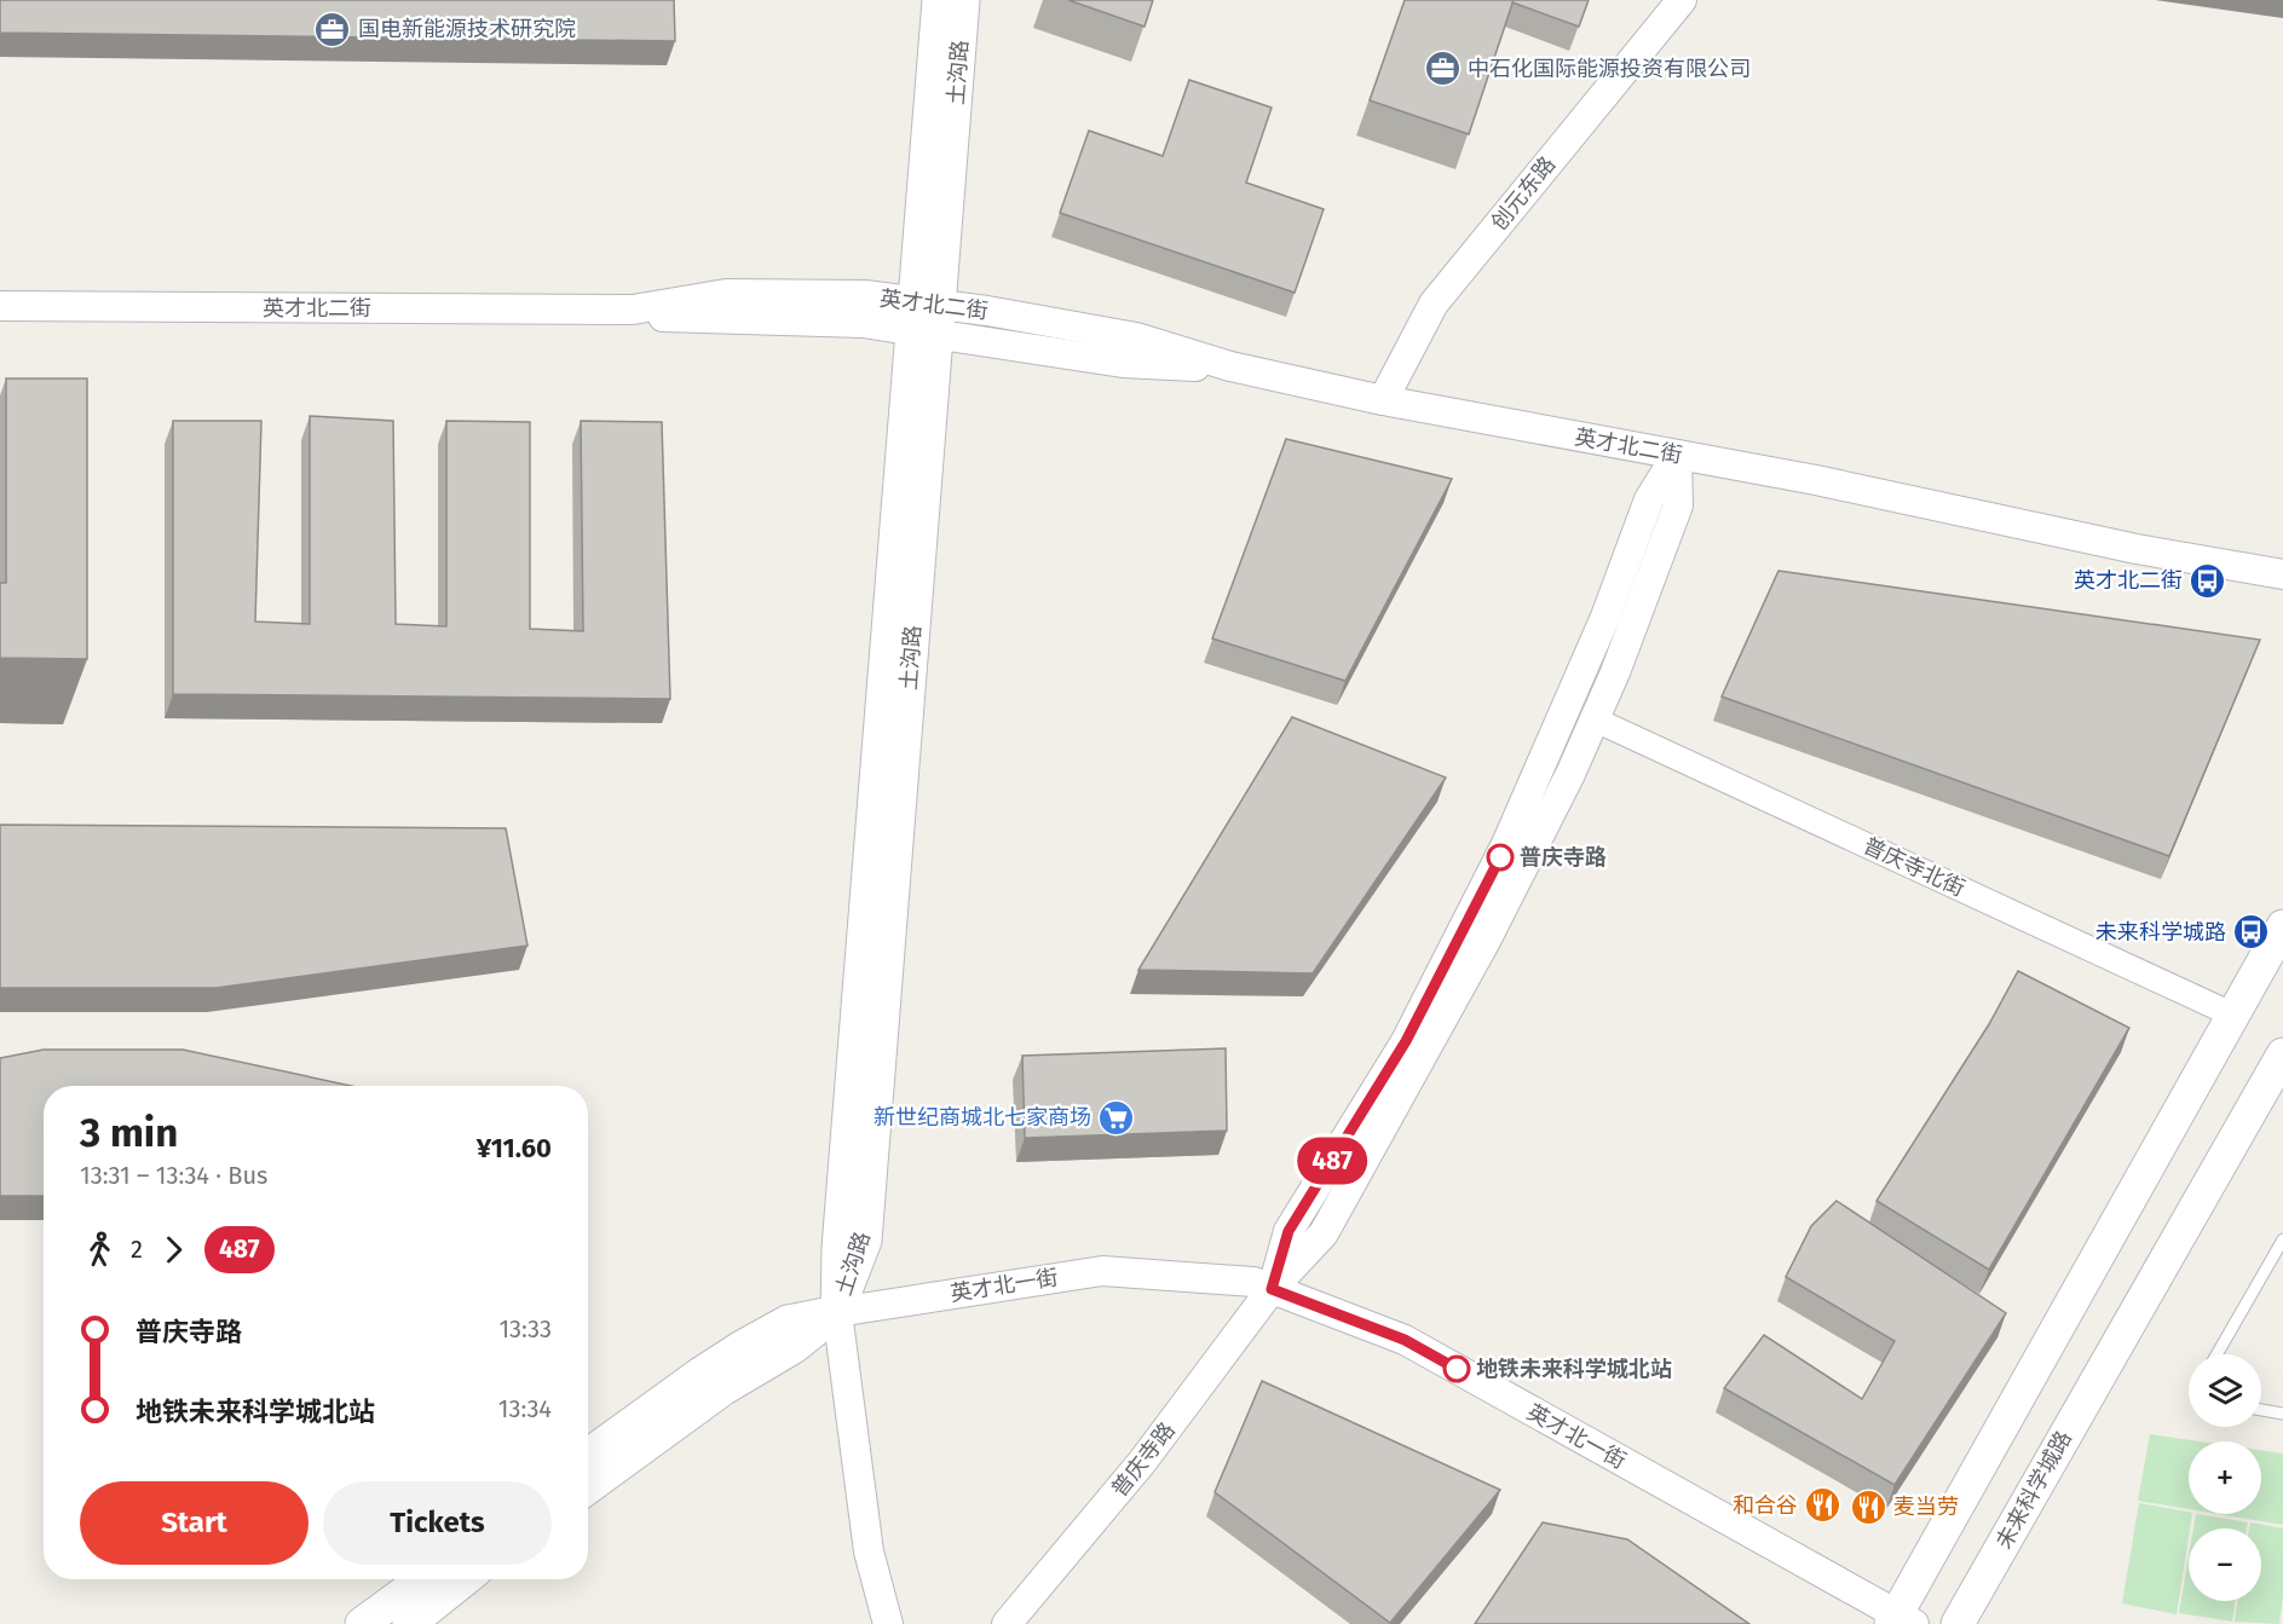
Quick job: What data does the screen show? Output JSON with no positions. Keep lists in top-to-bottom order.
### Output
{
  "streets": {
    "main road": ["土沟路", "未来科学城路"],
    "street": [
      "创元东路",
      "英才北二街",
      "普庆寺北街",
      "英才北一街",
      "普庆寺路"
    ]
  },
  "crossings": [
    ["土沟路", "英才北二街"],
    ["土沟路", "英才北一街"],
    ["创元东路", "英才北二街"],
    ["英才北二街", "普庆寺路"],
    ["普庆寺北街", "普庆寺路"],
    ["英才北一街", "普庆寺路"]
  ],
  "places": {
    "office": ["国电新能源技术研究院", "中石化国际能源投资有限公司"],
    "bus stop": ["英才北二街", "未来科学城路"],
    "other": ["普庆寺路", "地铁未来科学城北站"],
    "supermarket": ["新世纪商城北七家商场"],
    "restaurant": ["和合谷", "麦当劳"]
  },
  "lines": ["bus line 487"],
  "page": {
    "on_map": "487",
    "heading": ["3 min", "13:31 – 13:34 · Bus", "¥11.60"],
    "legs": ["2", "487"],
    "list": [
      {
        "name": "普庆寺路",
        "value": "13:33"
      },
      {
        "name": "地铁未来科学城北站",
        "value": "13:34"
      }
    ],
    "map_buttons": ["+", "−"],
    "buttons": ["Start", "Tickets"]
  }
}
